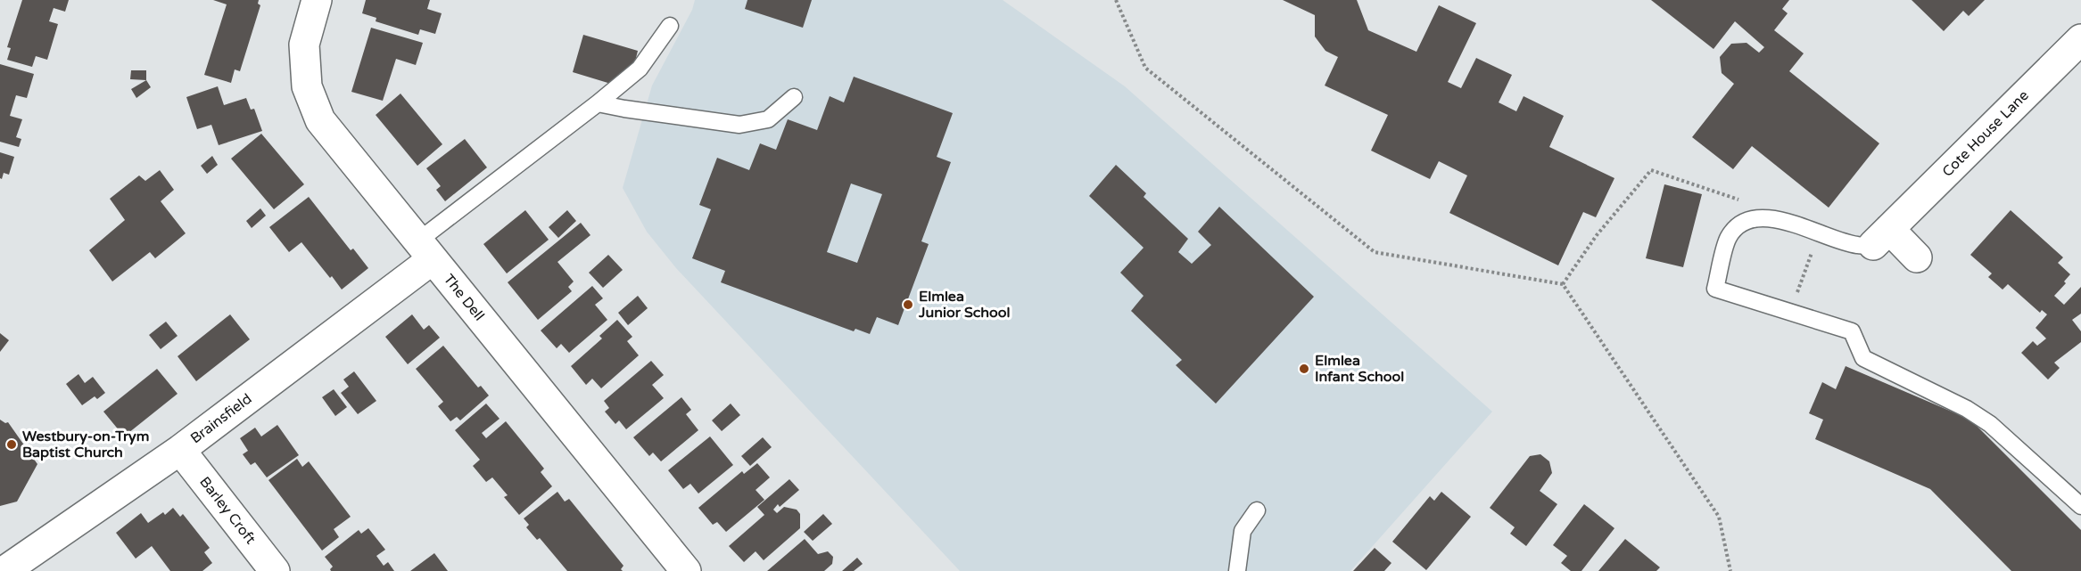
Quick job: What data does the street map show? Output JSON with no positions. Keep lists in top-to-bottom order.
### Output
{
  "streets": {
    "street": [
      "Cote House Lane",
      "The Dell",
      "Brainsfield",
      "Barley Croft"
    ]
  },
  "crossings": [
    ["The Dell", "Brainsfield"],
    ["Brainsfield", "Barley Croft"]
  ],
  "places": ["Elmlea Junior School", "Elmlea Infant School", "Westbury-on-Trym Baptist Church"]
}
